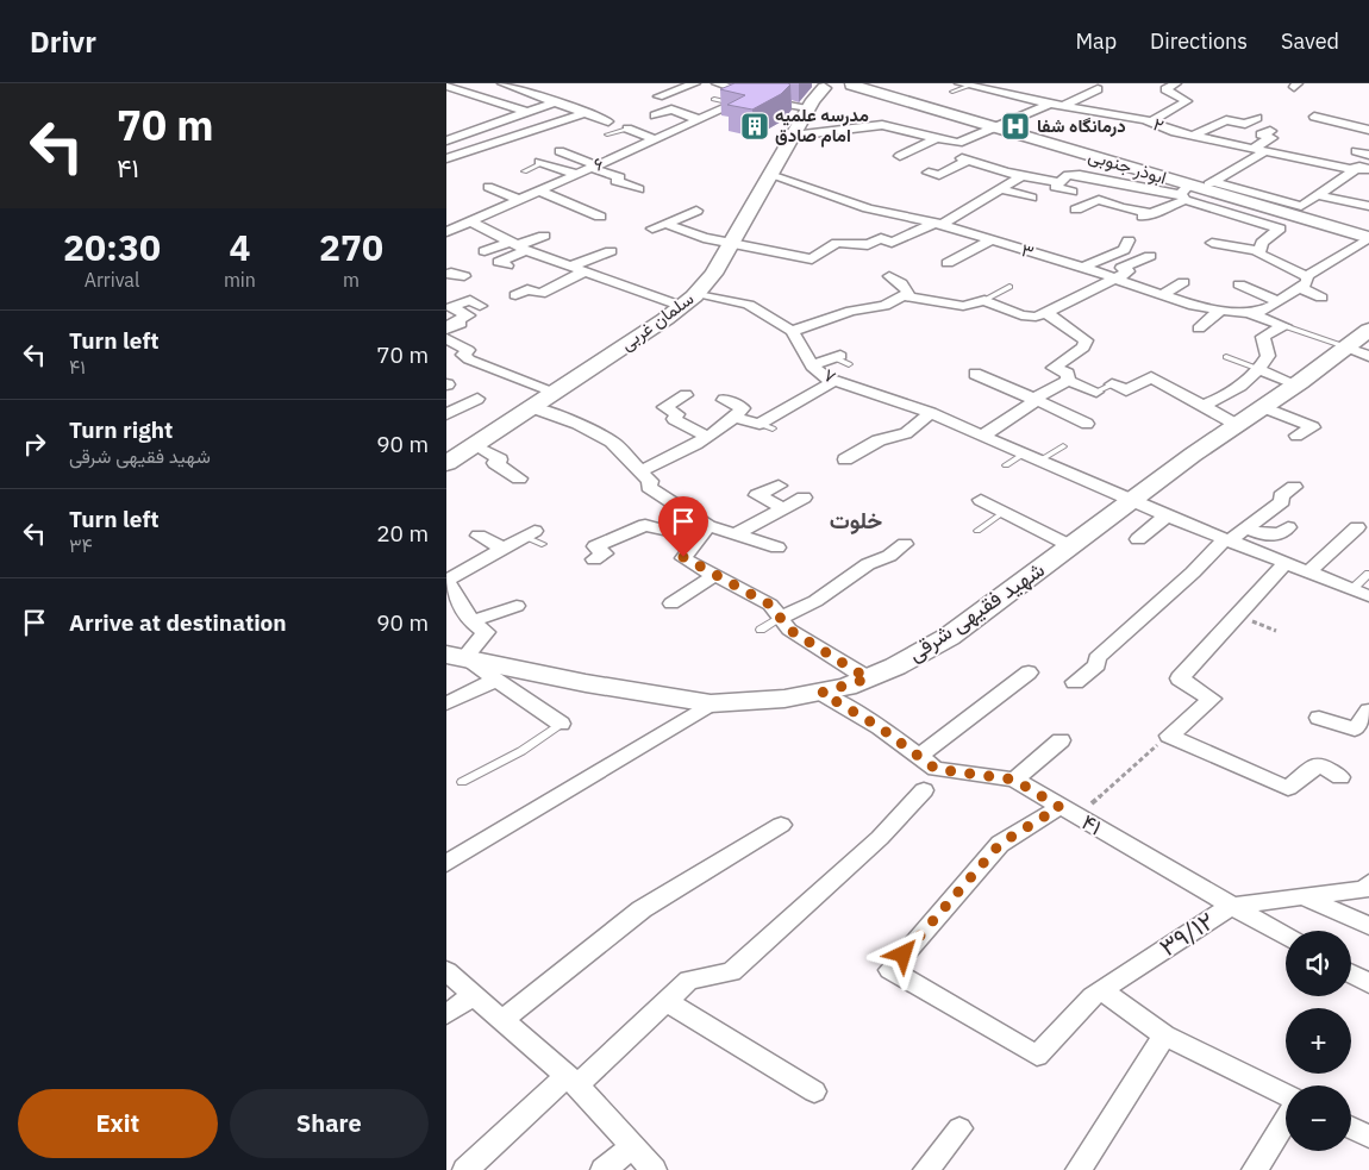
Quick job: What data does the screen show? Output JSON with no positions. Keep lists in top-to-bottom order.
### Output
{
  "streets": {
    "street": [
      "۲",
      "۶",
      "ابوذر جنوبی",
      "۳",
      "سلمان غربی",
      "۷",
      "شهید فقیهی شرقی",
      "۴۱",
      "۳۹/۱۲"
    ]
  },
  "crossings": [
    ["۳", "سلمان غربی"],
    ["سلمان غربی", "۷"],
    ["۷", "شهید فقیهی شرقی"],
    ["شهید فقیهی شرقی", "۴۱"],
    ["۴۱", "۳۹/۱۲"]
  ],
  "districts": ["خلوت"],
  "places": {
    "building": ["مدرسه علمیه امام صادق"],
    "hospital": ["درمانگاه شفا"]
  },
  "page": {
    "header": "Drivr",
    "nav": ["Map", "Directions", "Saved"],
    "turn": ["70 m", "۴۱"],
    "eta": [
      "20:30",
      "Arrival",
      "4",
      "min",
      "270",
      "m"
    ],
    "list": [
      {
        "name": "Turn left",
        "note": "۴۱",
        "value": "70 m"
      },
      {
        "name": "Turn right",
        "note": "شهید فقیهی شرقی",
        "value": "90 m"
      },
      {
        "name": "Turn left",
        "note": "۳۴",
        "value": "20 m"
      },
      {
        "name": "Arrive at destination",
        "value": "90 m"
      }
    ],
    "map_buttons": ["+", "−"],
    "buttons": ["Exit", "Share"]
  }
}
